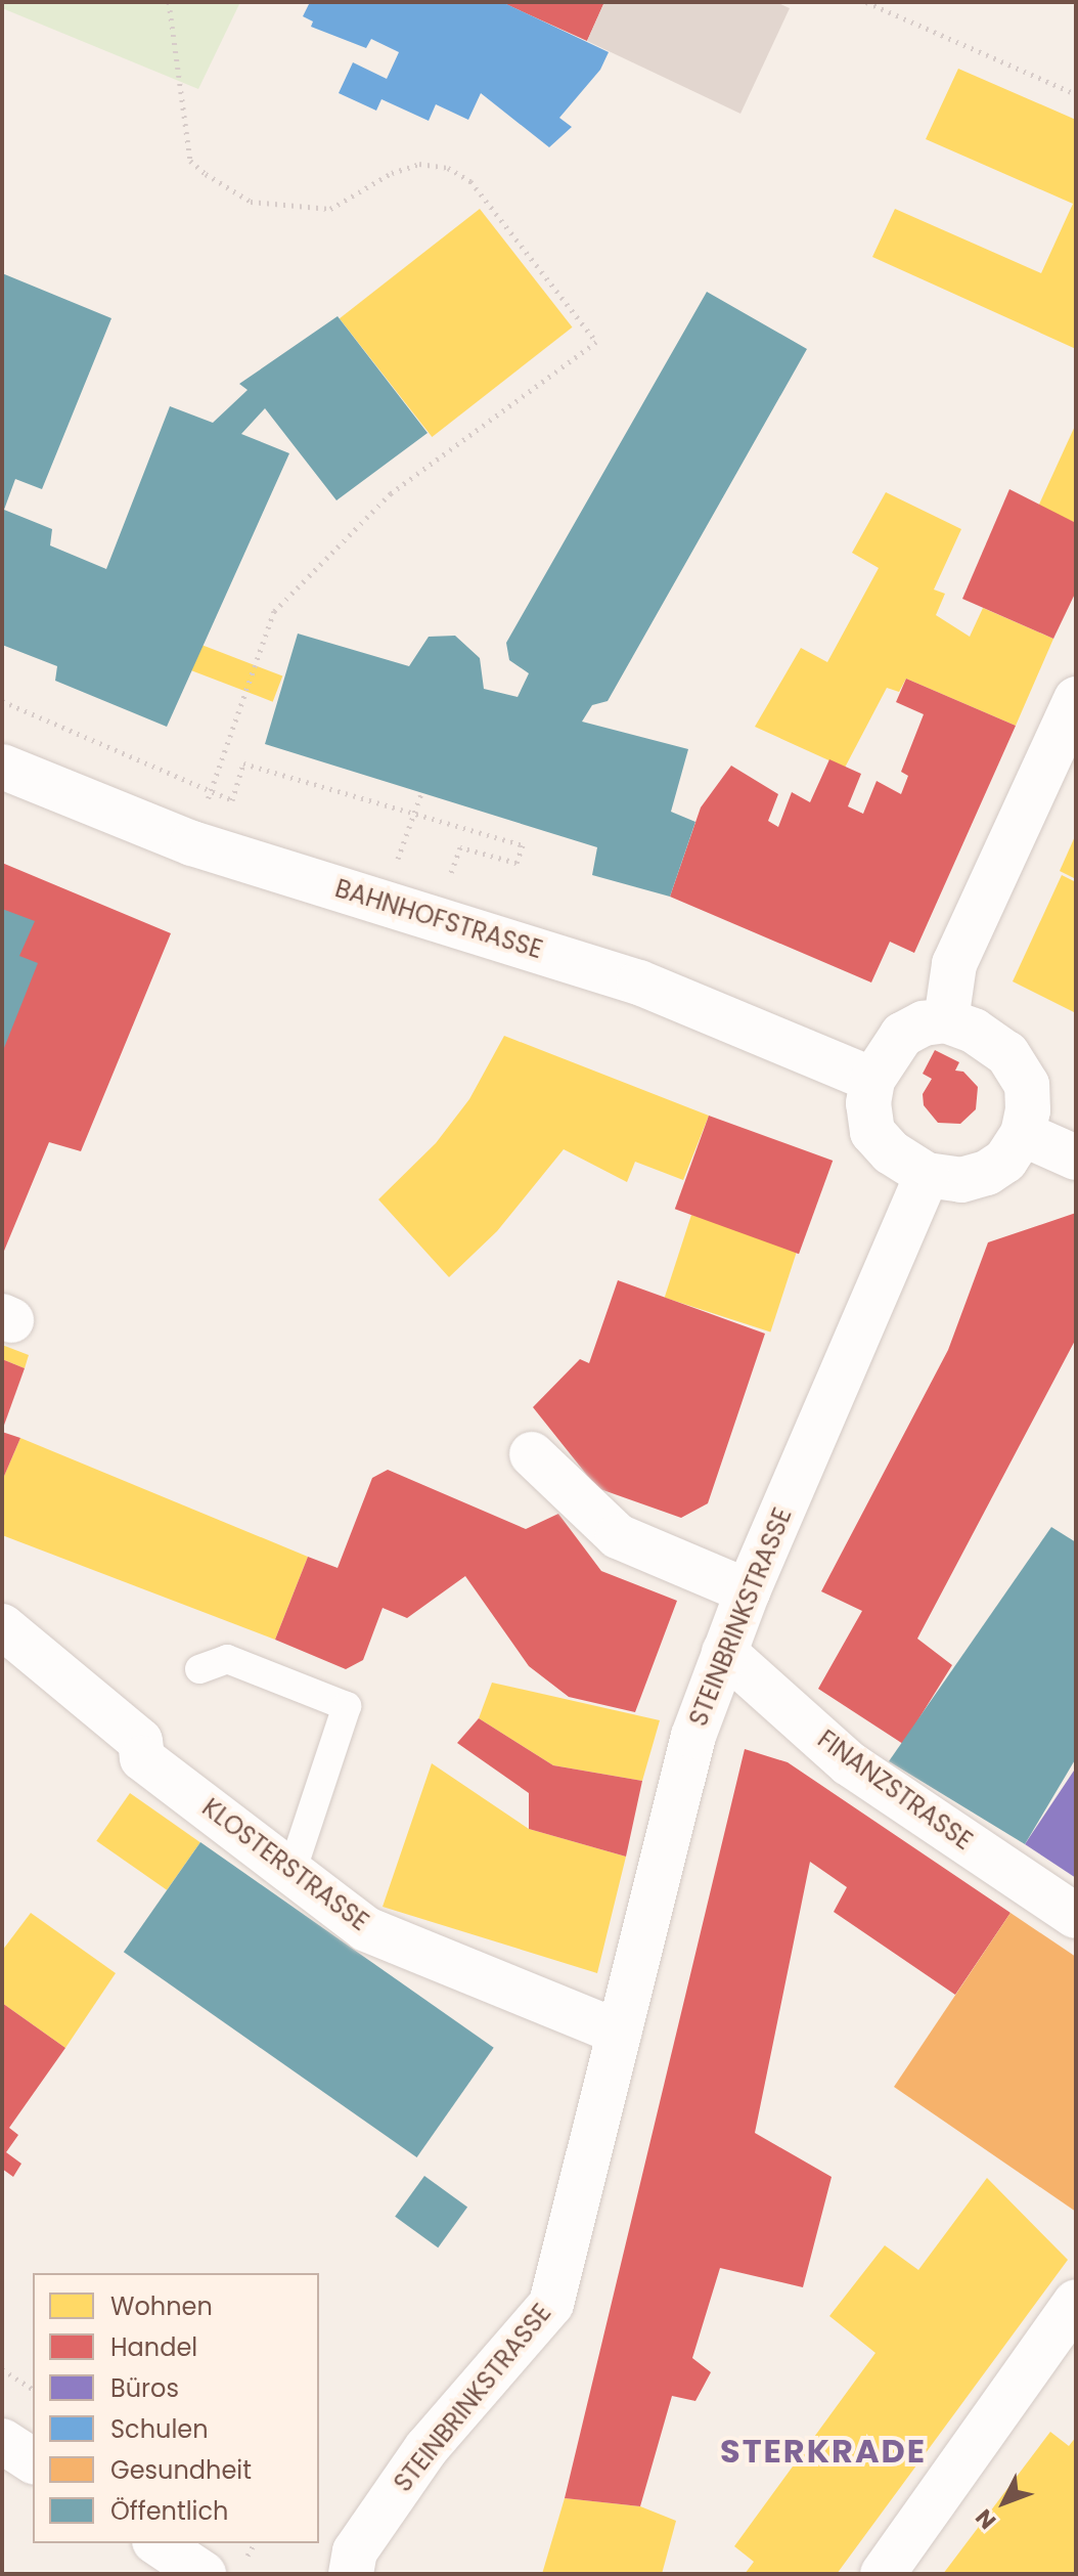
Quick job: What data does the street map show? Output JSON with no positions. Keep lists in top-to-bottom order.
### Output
{
  "streets": {
    "street": [
      "BAHNHOFSTRASSE",
      "STEINBRINKSTRASSE",
      "FINANZSTRASSE",
      "KLOSTERSTRASSE"
    ]
  },
  "crossings": [
    ["BAHNHOFSTRASSE", "STEINBRINKSTRASSE"],
    ["STEINBRINKSTRASSE", "FINANZSTRASSE"],
    ["STEINBRINKSTRASSE", "KLOSTERSTRASSE"]
  ],
  "districts": ["STERKRADE"],
  "legend": [
    "Wohnen",
    "Handel",
    "Büros",
    "Schulen",
    "Gesundheit",
    "Öffentlich"
  ],
  "north": "bottom left"
}
